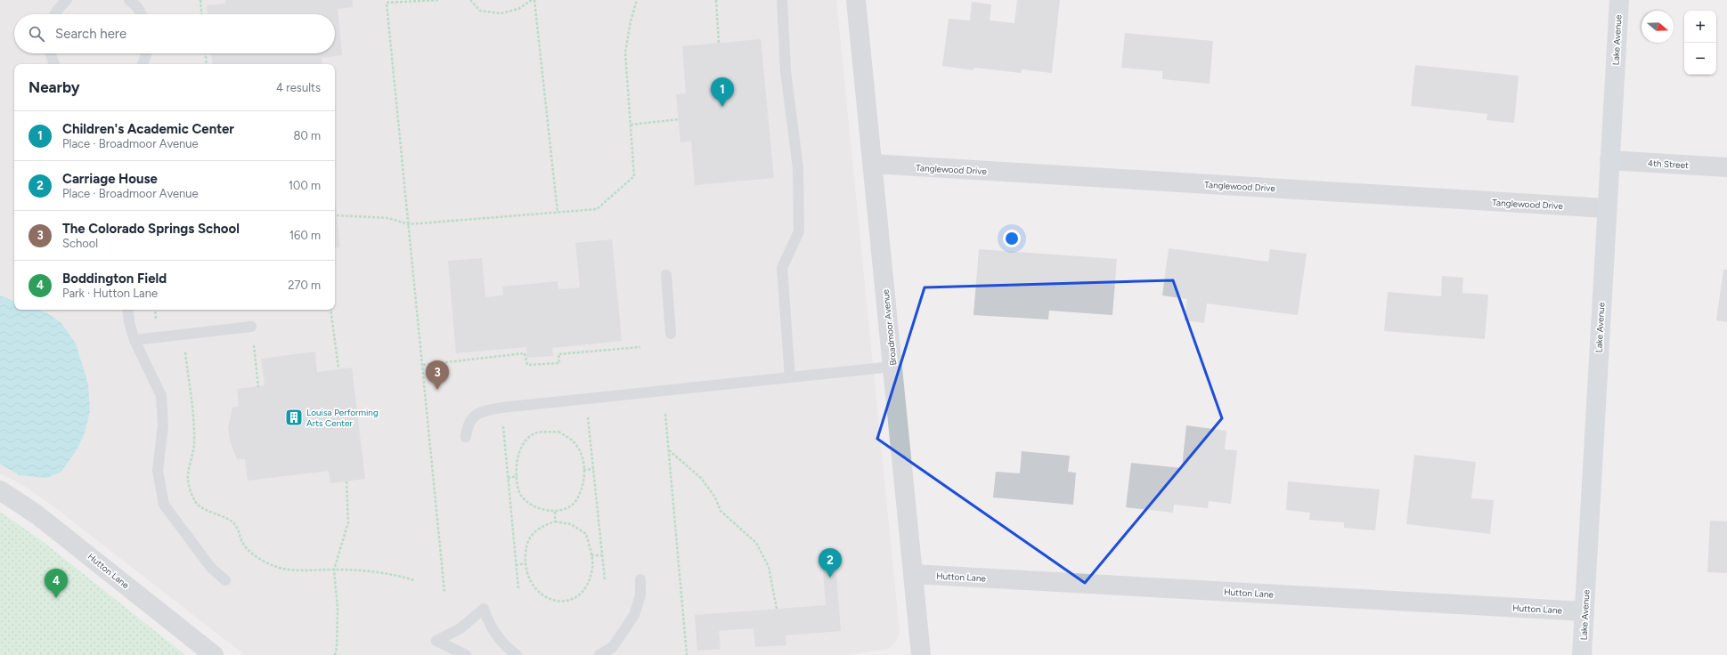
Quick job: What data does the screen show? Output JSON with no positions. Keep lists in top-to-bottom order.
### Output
{
  "streets": {
    "main road": ["Lake Avenue"],
    "street": [
      "4th Street",
      "Tanglewood Drive",
      "Broadmoor Avenue",
      "Hutton Lane"
    ]
  },
  "crossings": [
    ["Lake Avenue", "4th Street"],
    ["Lake Avenue", "Tanglewood Drive"],
    ["Lake Avenue", "Hutton Lane"],
    ["Tanglewood Drive", "Broadmoor Avenue"],
    ["Broadmoor Avenue", "Hutton Lane"]
  ],
  "places": {
    "building": ["Louisa Performing Arts Center"]
  },
  "north": "right",
  "page": {
    "map_buttons": ["+", "−"],
    "search": "Search here",
    "heading": ["Nearby", "4 results"],
    "pins": [
      "1",
      "3",
      "2",
      "4"
    ],
    "list": [
      {
        "mark": "1",
        "name": "Children's Academic Center",
        "note": "Place · Broadmoor Avenue",
        "value": "80 m"
      },
      {
        "mark": "2",
        "name": "Carriage House",
        "note": "Place · Broadmoor Avenue",
        "value": "100 m"
      },
      {
        "mark": "3",
        "name": "The Colorado Springs School",
        "note": "School",
        "value": "160 m"
      },
      {
        "mark": "4",
        "name": "Boddington Field",
        "note": "Park · Hutton Lane",
        "value": "270 m"
      }
    ]
  }
}
